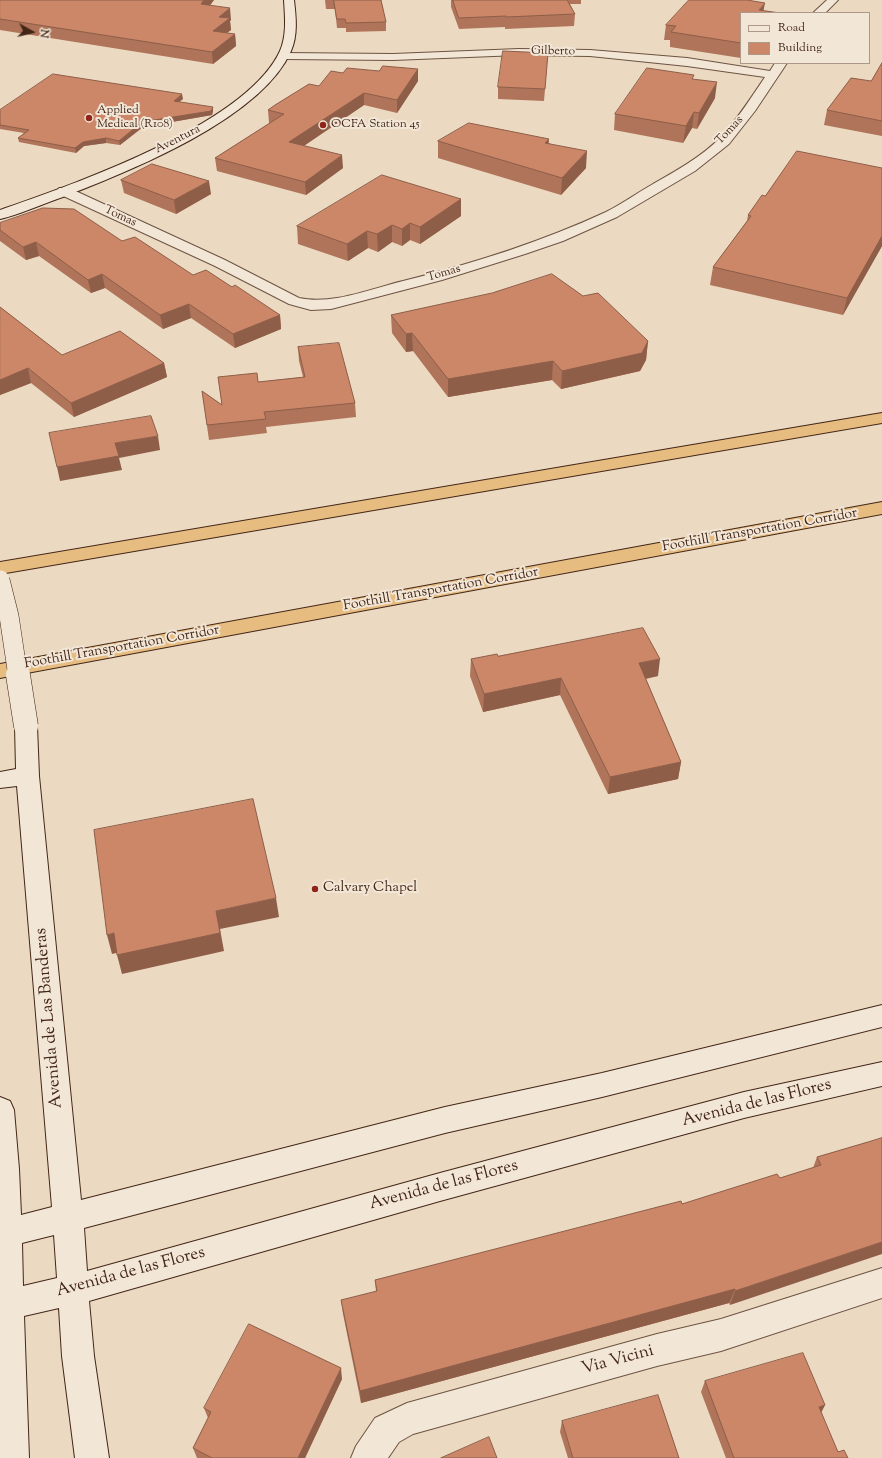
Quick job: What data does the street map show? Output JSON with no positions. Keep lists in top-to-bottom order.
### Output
{
  "streets": {
    "highway": ["Foothill Transportation Corridor"],
    "street": [
      "Gilberto",
      "Tomas",
      "Aventura",
      "Avenida de Las Banderas",
      "Avenida de las Flores",
      "Via Vicini"
    ]
  },
  "crossings": [
    ["Gilberto", "Tomas"],
    ["Gilberto", "Aventura"],
    ["Tomas", "Aventura"],
    ["Avenida de Las Banderas", "Avenida de las Flores"]
  ],
  "places": ["Applied Medical (R108)", "OCFA Station 45", "Calvary Chapel"],
  "legend": ["Road", "Building"],
  "north": "right"
}
